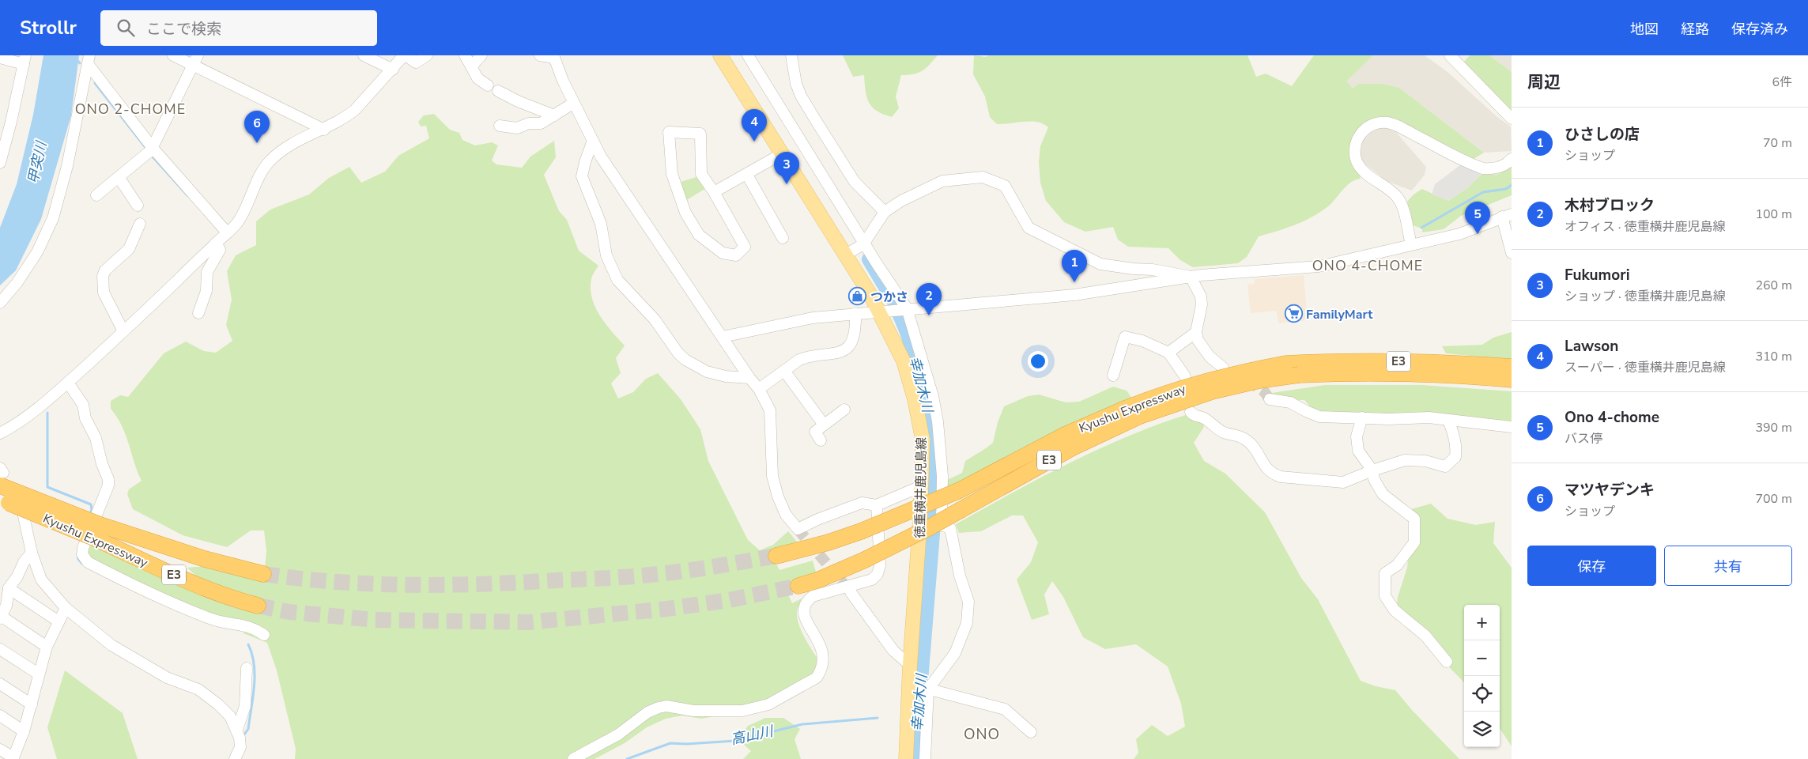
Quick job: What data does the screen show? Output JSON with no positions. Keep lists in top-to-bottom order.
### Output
{
  "streets": {
    "highway": ["E3", "Kyushu Expressway"],
    "main road": ["徳重横井鹿児島線"]
  },
  "districts": ["ONO 2-CHOME", "ONO 4-CHOME", "ONO"],
  "water": ["甲突川", "幸加木川", "高山川"],
  "places": {
    "shop": ["つかさ"],
    "supermarket": ["FamilyMart"]
  },
  "page": {
    "header": "Strollr",
    "search": "ここで検索",
    "nav": ["地図", "経路", "保存済み"],
    "heading": ["周辺", "6件"],
    "list": [
      {
        "mark": "1",
        "name": "ひさしの店",
        "note": "ショップ",
        "value": "70 m"
      },
      {
        "mark": "2",
        "name": "木村ブロック",
        "note": "オフィス · 徳重横井鹿児島線",
        "value": "100 m"
      },
      {
        "mark": "3",
        "name": "Fukumori",
        "note": "ショップ · 徳重横井鹿児島線",
        "value": "260 m"
      },
      {
        "mark": "4",
        "name": "Lawson",
        "note": "スーパー · 徳重横井鹿児島線",
        "value": "310 m"
      },
      {
        "mark": "5",
        "name": "Ono 4-chome",
        "note": "バス停",
        "value": "390 m"
      },
      {
        "mark": "6",
        "name": "マツヤデンキ",
        "note": "ショップ",
        "value": "700 m"
      }
    ],
    "pins": [
      "4",
      "6",
      "3",
      "5",
      "1",
      "2"
    ],
    "buttons": ["保存", "共有"],
    "map_buttons": ["+", "−"]
  }
}
